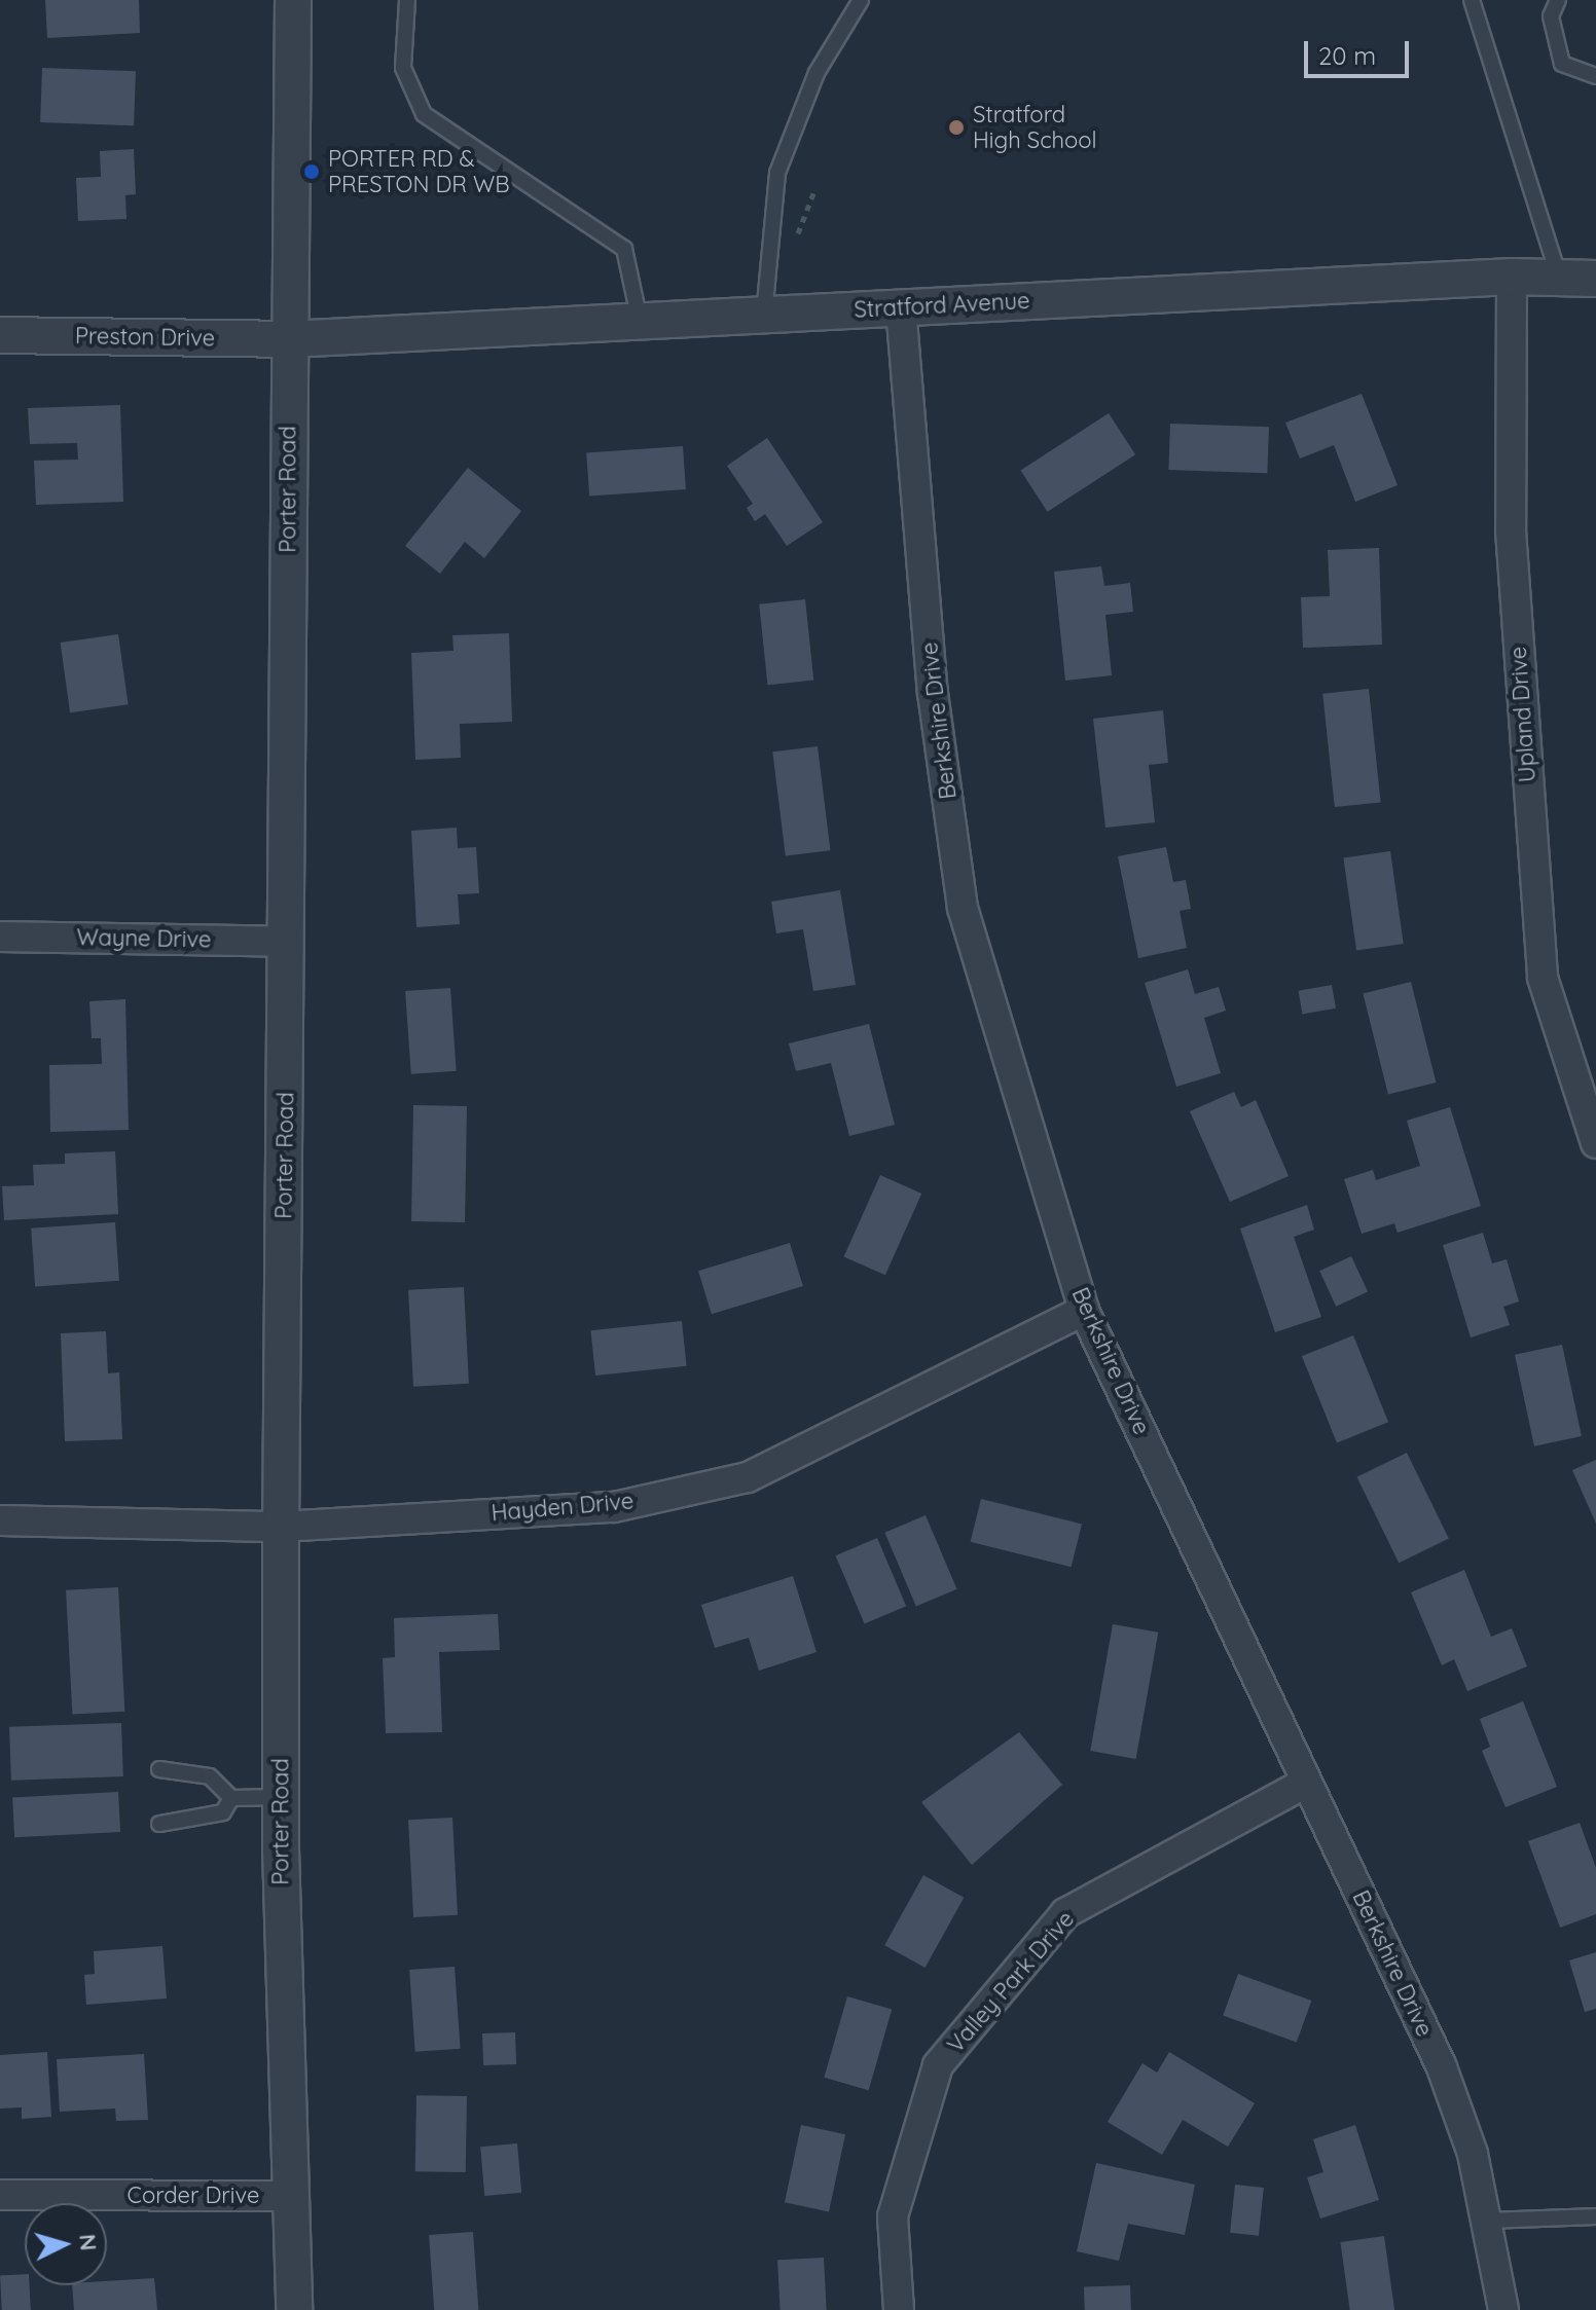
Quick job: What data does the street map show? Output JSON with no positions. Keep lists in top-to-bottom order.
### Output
{
  "streets": {
    "street": [
      "Stratford Avenue",
      "Preston Drive",
      "Porter Road",
      "Upland Drive",
      "Berkshire Drive",
      "Wayne Drive",
      "Hayden Drive",
      "Valley Park Drive",
      "Corder Drive"
    ]
  },
  "crossings": [
    ["Stratford Avenue", "Preston Drive"],
    ["Stratford Avenue", "Porter Road"],
    ["Stratford Avenue", "Upland Drive"],
    ["Stratford Avenue", "Berkshire Drive"],
    ["Preston Drive", "Porter Road"],
    ["Porter Road", "Wayne Drive"],
    ["Porter Road", "Hayden Drive"],
    ["Porter Road", "Corder Drive"],
    ["Berkshire Drive", "Hayden Drive"],
    ["Berkshire Drive", "Valley Park Drive"]
  ],
  "places": ["Stratford High School", "PORTER RD & PRESTON DR WB"],
  "scale_bar": "20 m",
  "north": "right"
}
